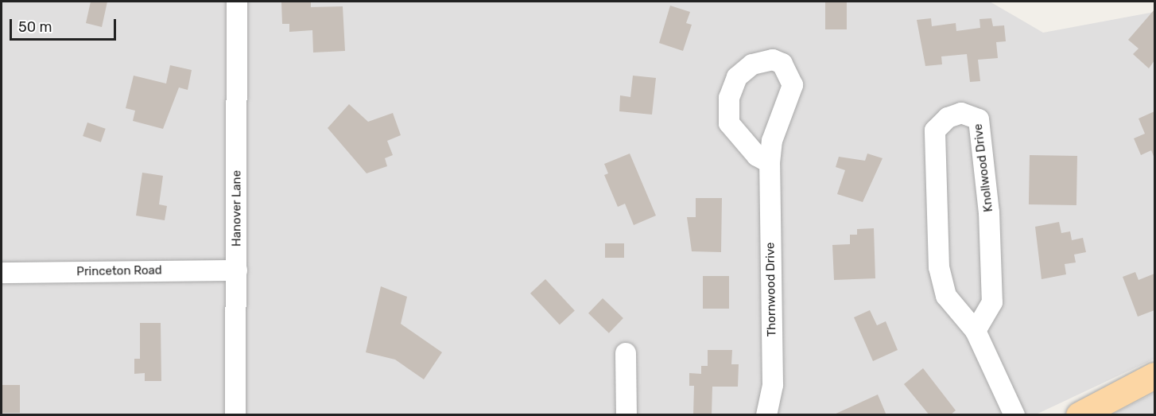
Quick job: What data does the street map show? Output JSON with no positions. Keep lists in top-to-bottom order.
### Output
{
  "streets": {
    "street": [
      "Knollwood Drive",
      "Hanover Lane",
      "Princeton Road",
      "Thornwood Drive"
    ]
  },
  "crossings": [
    ["Hanover Lane", "Princeton Road"]
  ],
  "scale_bar": "50 m"
}
